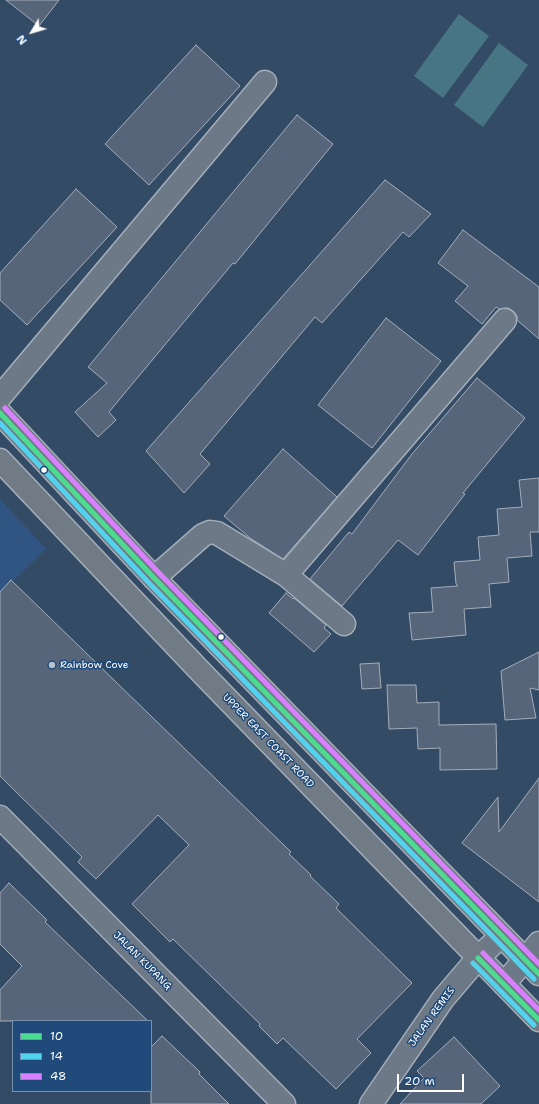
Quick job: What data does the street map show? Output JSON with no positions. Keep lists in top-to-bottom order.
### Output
{
  "streets": {
    "main road": ["UPPER EAST COAST ROAD"],
    "street": ["JALAN KUPANG", "JALAN REMIS"]
  },
  "crossings": [
    ["UPPER EAST COAST ROAD", "JALAN REMIS"]
  ],
  "places": ["Rainbow Cove"],
  "lines": ["transit line 48", "transit line 10", "transit line 14"],
  "legend": ["10", "14", "48"],
  "scale_bar": "20 m",
  "north": "bottom left"
}
